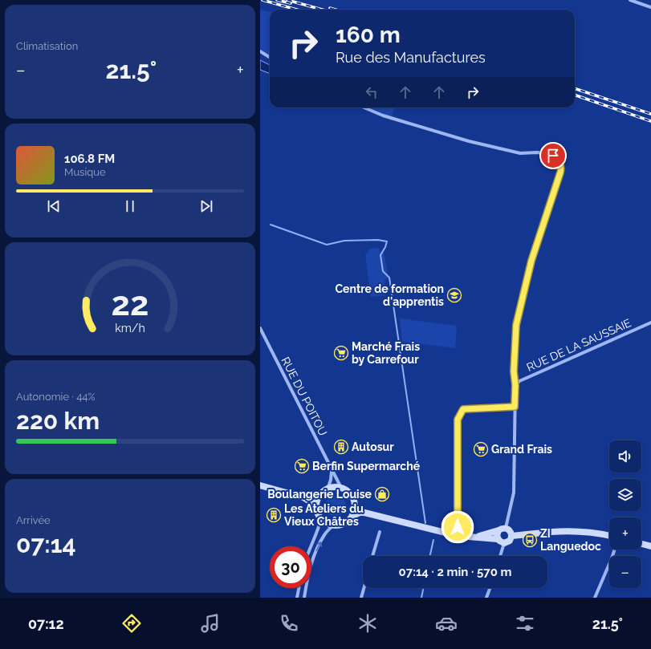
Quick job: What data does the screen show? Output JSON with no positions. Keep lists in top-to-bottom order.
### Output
{
  "streets": {
    "street": ["RUE DE LA SAUSSAIE", "RUE DU POITOU"]
  },
  "places": {
    "school or university": ["Centre de formation d'apprentis"],
    "supermarket": ["Marché Frais by Carrefour", "Grand Frais", "Berfin Supermarché"],
    "building": ["Autosur", "Les Ateliers du Vieux Châtres"],
    "shop": ["Boulangerie Louise"],
    "bus stop": ["ZI Languedoc"]
  },
  "page": {
    "tile": [
      "Climatisation",
      ["Autonomie · 44%", "220 km"],
      ["Arrivée", "07:14"]
    ],
    "turn": ["160 m", "Rue des Manufactures"],
    "heat": ["−", "21.5°", "+"],
    "song": ["106.8 FM", "Musique"],
    "map_buttons": ["+", "−"],
    "limit": "30",
    "trip": "07:14 · 2 min · 570 m",
    "tabs": ["07:12", "21.5°"],
    "gauge": ["22", "km/h"]
  }
}
